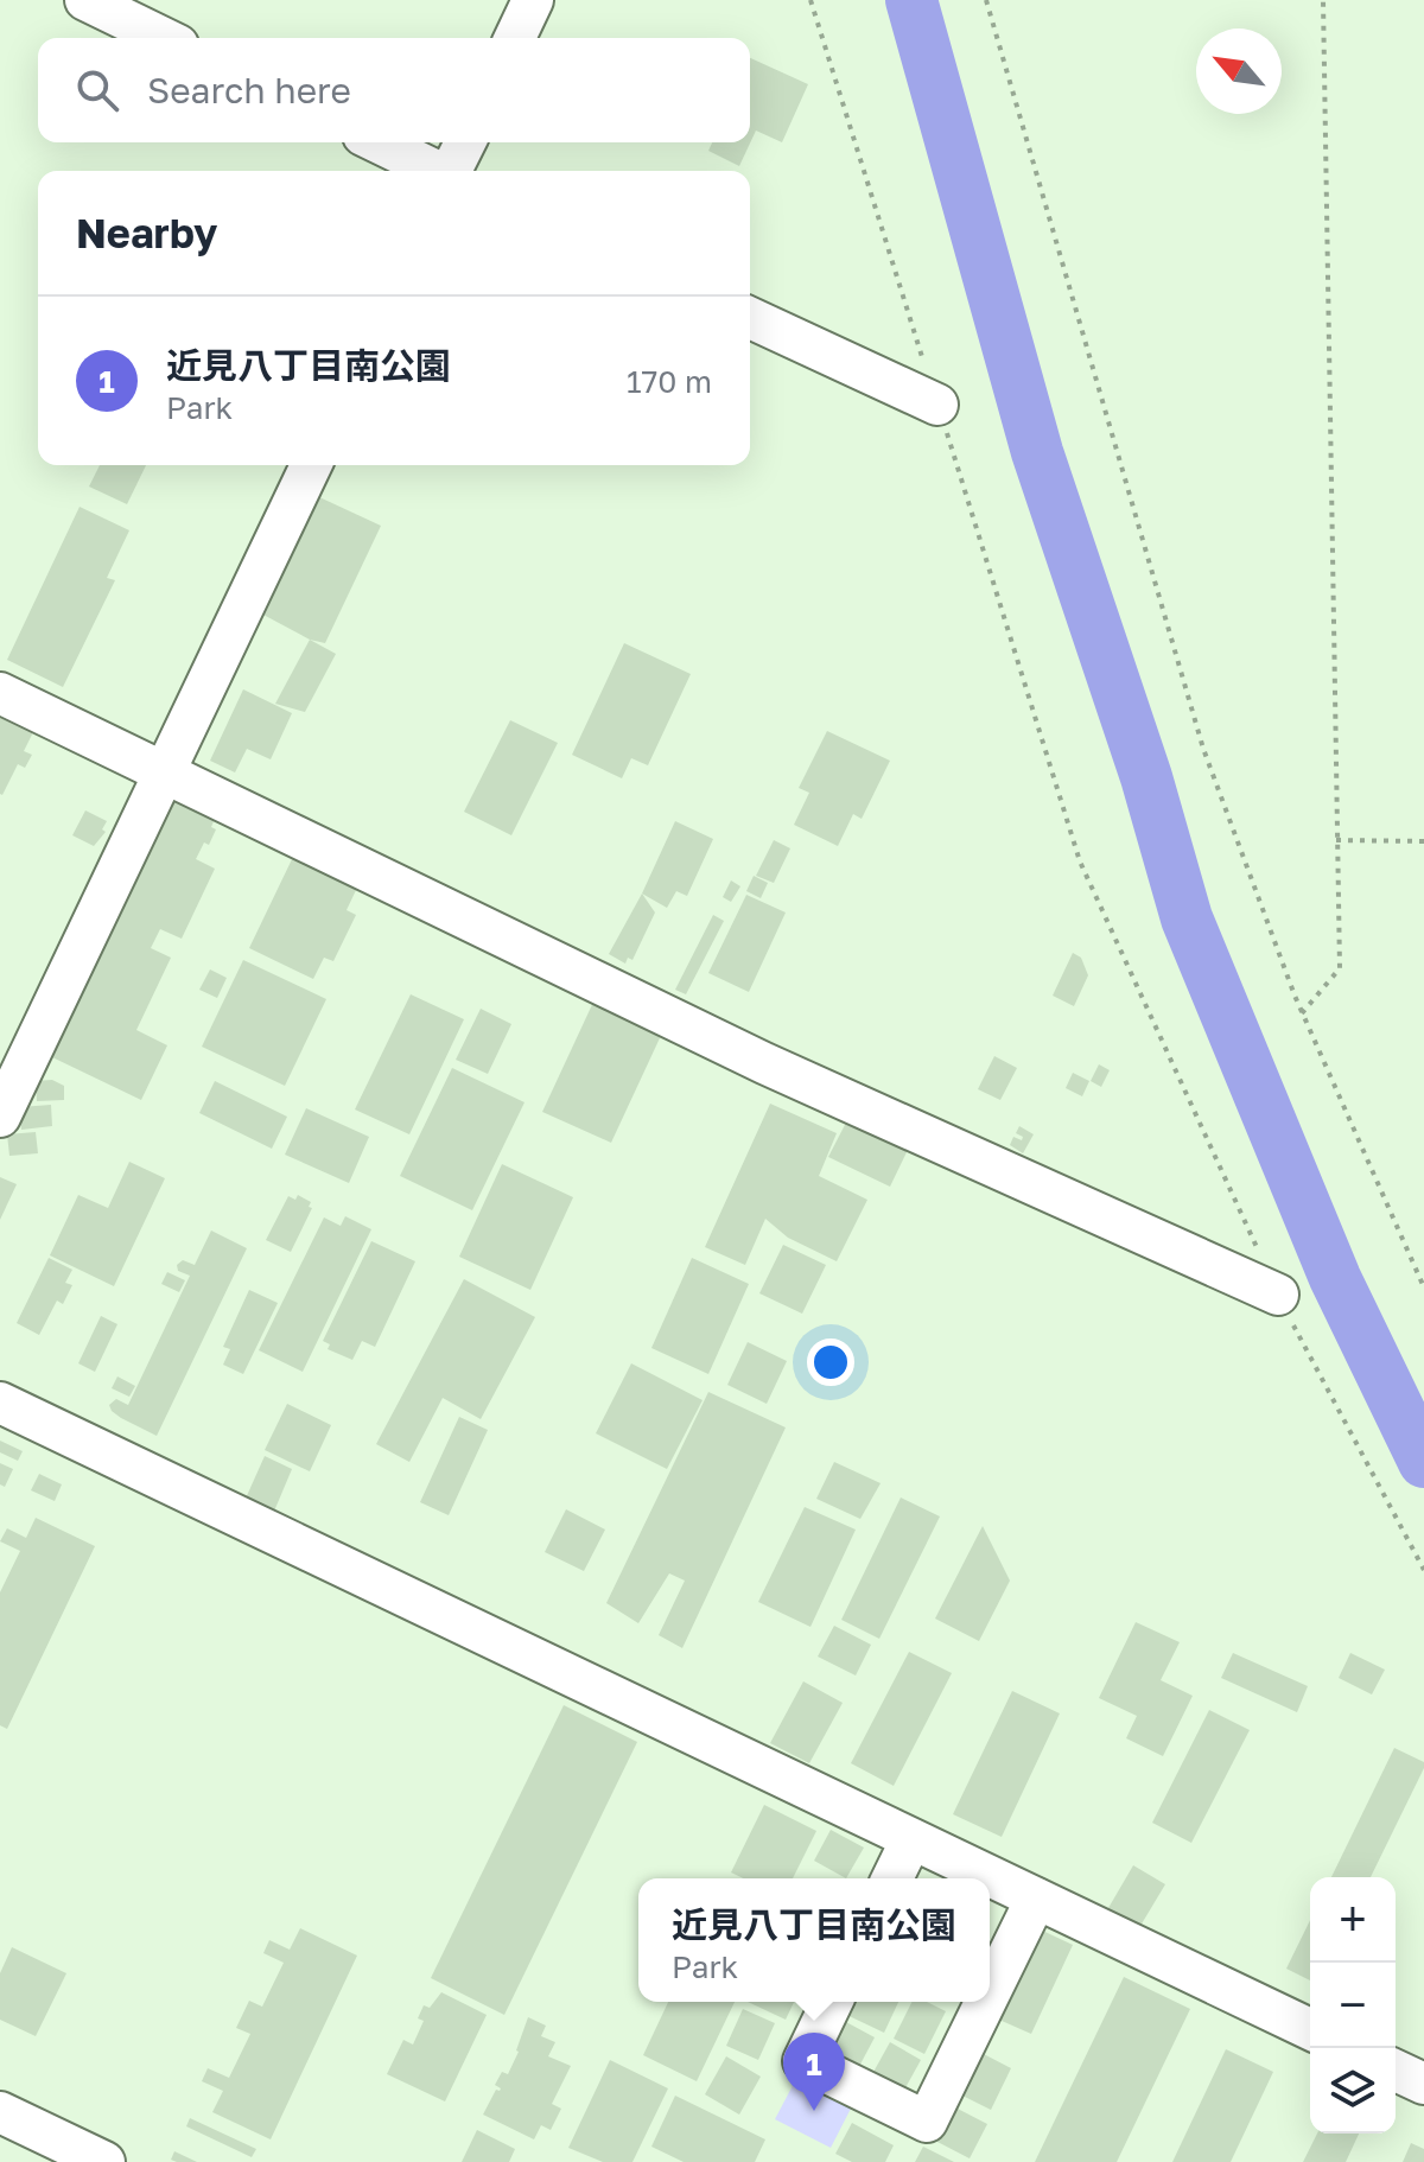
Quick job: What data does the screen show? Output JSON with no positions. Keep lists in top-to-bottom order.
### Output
{
  "north": "top left",
  "page": {
    "search": "Search here",
    "heading": "Nearby",
    "list": [
      {
        "mark": "1",
        "name": "近見八丁目南公園",
        "note": "Park",
        "value": "170 m"
      }
    ],
    "map_buttons": ["+", "−"],
    "popup": ["近見八丁目南公園", "Park"],
    "pins": "1"
  }
}
